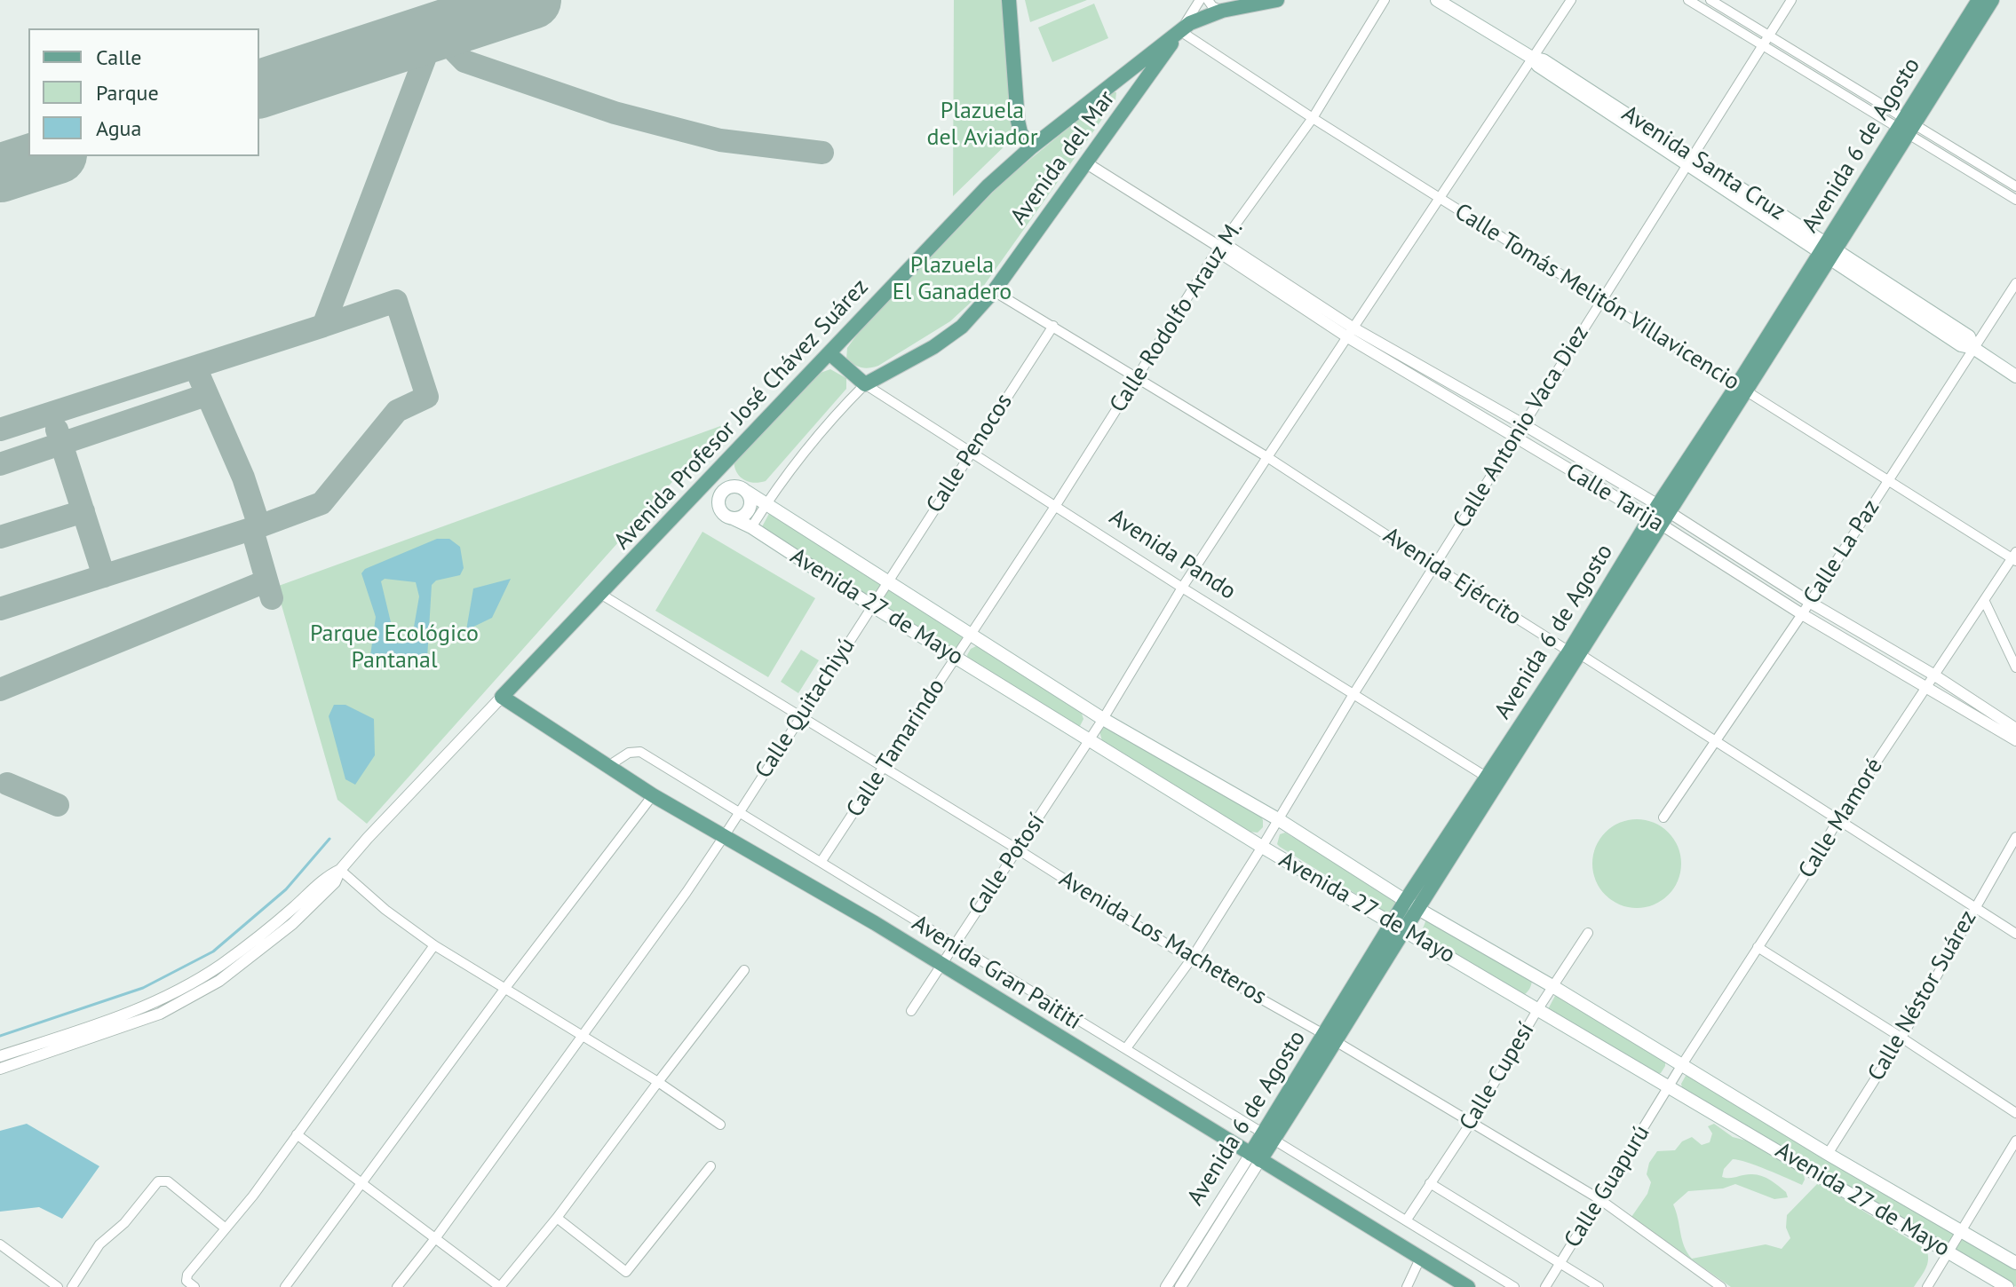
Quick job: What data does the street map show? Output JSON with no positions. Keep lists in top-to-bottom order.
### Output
{
  "streets": {
    "main road": [
      "Avenida 6 de Agosto",
      "Avenida del Mar",
      "Avenida Santa Cruz",
      "Avenida Profesor José Chávez Suárez",
      "Avenida Pando",
      "Avenida 27 de Mayo",
      "Avenida Gran Paitití"
    ],
    "street": [
      "Calle Tomás Melitón Villavicencio",
      "Calle Rodolfo Arauz M.",
      "Calle Antonio Vaca Diez",
      "Calle Penocos",
      "Calle Tarija",
      "Calle La Paz",
      "Avenida Ejército",
      "Calle Quitachiyú",
      "Calle Tamarindo",
      "Calle Mamoré",
      "Calle Potosí",
      "Avenida Los Macheteros",
      "Calle Néstor Suárez",
      "Calle Cupesí",
      "Calle Guapurú"
    ]
  },
  "crossings": [
    ["Avenida 6 de Agosto", "Avenida Santa Cruz"],
    ["Avenida 6 de Agosto", "Calle Tomás Melitón Villavicencio"],
    ["Avenida 6 de Agosto", "Calle Tarija"],
    ["Avenida 6 de Agosto", "Avenida Pando"],
    ["Avenida 6 de Agosto", "Avenida Ejército"],
    ["Avenida 6 de Agosto", "Avenida 27 de Mayo"],
    ["Avenida 6 de Agosto", "Avenida Los Macheteros"],
    ["Avenida 6 de Agosto", "Avenida Gran Paitití"],
    ["Avenida del Mar", "Calle Tomás Melitón Villavicencio"],
    ["Avenida del Mar", "Avenida Profesor José Chávez Suárez"],
    ["Avenida del Mar", "Calle Tarija"],
    ["Avenida del Mar", "Avenida Pando"],
    ["Avenida del Mar", "Avenida Ejército"],
    ["Avenida del Mar", "Avenida 27 de Mayo"],
    ["Avenida Santa Cruz", "Calle Antonio Vaca Diez"],
    ["Avenida Santa Cruz", "Calle La Paz"],
    ["Avenida Santa Cruz", "Calle Potosí"],
    ["Calle Tomás Melitón Villavicencio", "Calle Rodolfo Arauz M."],
    ["Calle Tomás Melitón Villavicencio", "Avenida Profesor José Chávez Suárez"],
    ["Calle Tomás Melitón Villavicencio", "Calle Antonio Vaca Diez"],
    ["Calle Tomás Melitón Villavicencio", "Calle La Paz"],
    ["Calle Tomás Melitón Villavicencio", "Calle Mamoré"],
    ["Calle Tomás Melitón Villavicencio", "Calle Potosí"],
    ["Calle Rodolfo Arauz M.", "Calle Tarija"],
    ["Calle Rodolfo Arauz M.", "Avenida Pando"],
    ["Calle Rodolfo Arauz M.", "Avenida Ejército"],
    ["Calle Rodolfo Arauz M.", "Avenida 27 de Mayo"],
    ["Calle Rodolfo Arauz M.", "Calle Tamarindo"],
    ["Avenida Profesor José Chávez Suárez", "Avenida Pando"],
    ["Avenida Profesor José Chávez Suárez", "Avenida Los Macheteros"],
    ["Avenida Profesor José Chávez Suárez", "Avenida Gran Paitití"],
    ["Calle Antonio Vaca Diez", "Calle Tarija"],
    ["Calle Antonio Vaca Diez", "Avenida Pando"],
    ["Calle Antonio Vaca Diez", "Avenida Ejército"],
    ["Calle Antonio Vaca Diez", "Avenida 27 de Mayo"],
    ["Calle Antonio Vaca Diez", "Avenida Los Macheteros"],
    ["Calle Penocos", "Avenida Pando"],
    ["Calle Penocos", "Avenida Ejército"],
    ["Calle Penocos", "Avenida 27 de Mayo"],
    ["Calle Penocos", "Calle Quitachiyú"],
    ["Calle Tarija", "Calle La Paz"],
    ["Calle Tarija", "Calle Mamoré"],
    ["Calle Tarija", "Calle Potosí"],
    ["Calle La Paz", "Avenida Ejército"],
    ["Avenida Pando", "Calle Potosí"],
    ["Avenida Ejército", "Calle Mamoré"],
    ["Avenida Ejército", "Calle Potosí"],
    ["Avenida Ejército", "Calle Néstor Suárez"],
    ["Avenida 27 de Mayo", "Calle Quitachiyú"],
    ["Avenida 27 de Mayo", "Calle Tamarindo"],
    ["Avenida 27 de Mayo", "Calle Mamoré"],
    ["Avenida 27 de Mayo", "Calle Potosí"],
    ["Avenida 27 de Mayo", "Calle Néstor Suárez"],
    ["Avenida 27 de Mayo", "Calle Cupesí"],
    ["Avenida 27 de Mayo", "Calle Guapurú"],
    ["Calle Quitachiyú", "Avenida Los Macheteros"],
    ["Calle Quitachiyú", "Avenida Gran Paitití"],
    ["Calle Tamarindo", "Avenida Los Macheteros"],
    ["Calle Mamoré", "Calle Guapurú"],
    ["Calle Potosí", "Avenida Los Macheteros"],
    ["Calle Potosí", "Avenida Gran Paitití"],
    ["Avenida Los Macheteros", "Calle Cupesí"],
    ["Avenida Los Macheteros", "Calle Guapurú"]
  ],
  "parks": ["Plazuela del Aviador", "Plazuela El Ganadero", "Parque Ecológico Pantanal"],
  "legend": ["Calle", "Parque", "Agua"]
}
